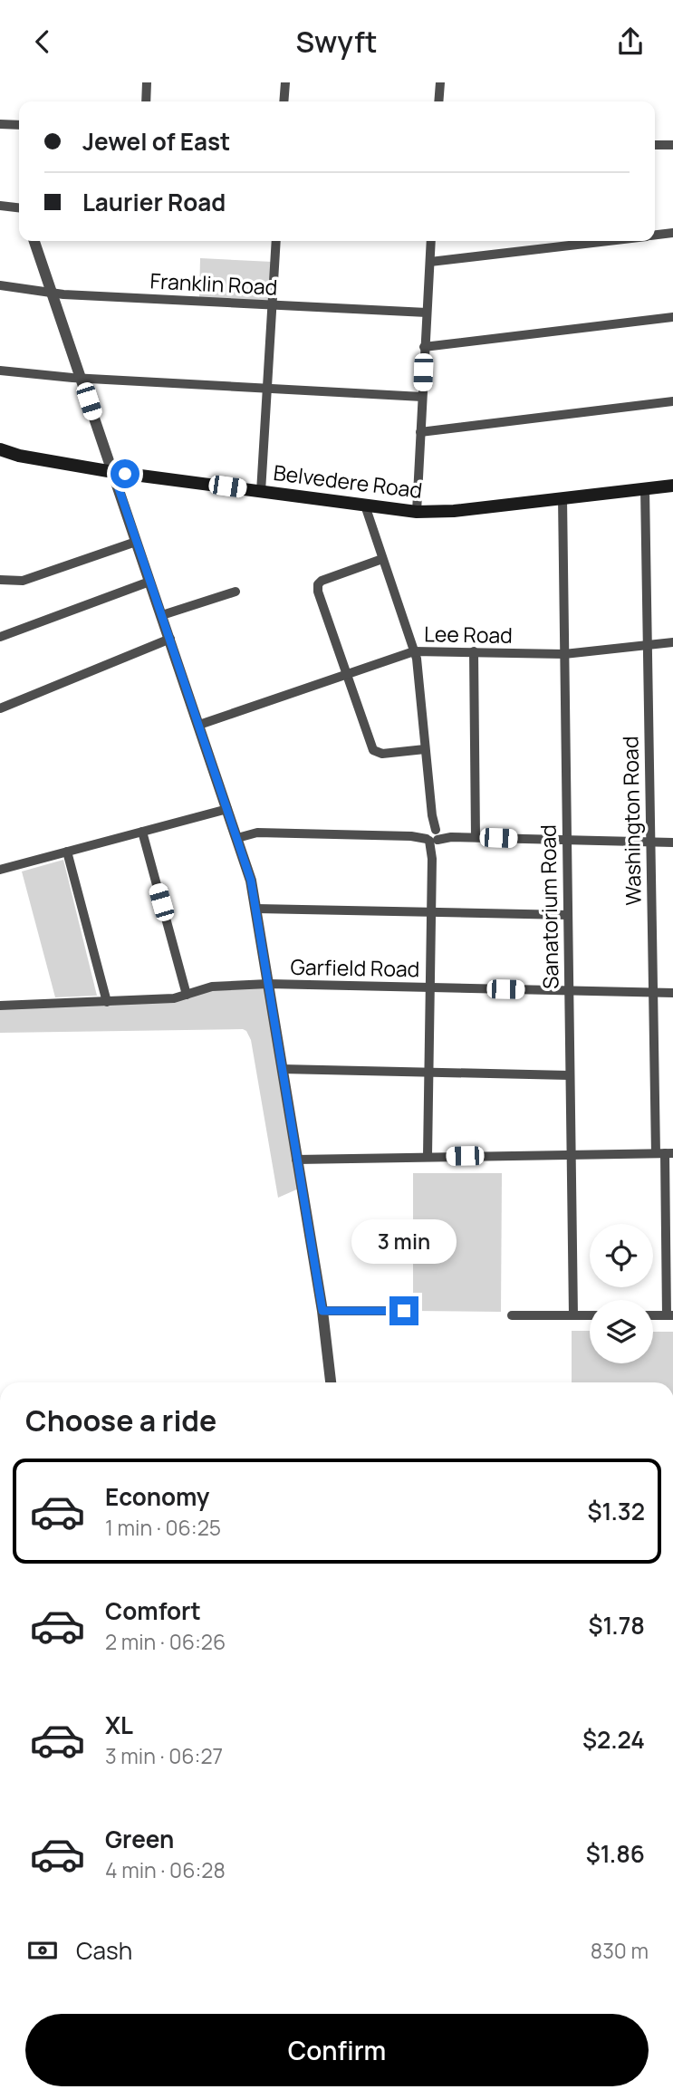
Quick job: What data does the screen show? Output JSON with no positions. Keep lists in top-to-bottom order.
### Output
{
  "streets": {
    "main road": ["Belvedere Road"],
    "street": [
      "Franklin Road",
      "Lee Road",
      "Washington Road",
      "Sanatorium Road",
      "Garfield Road"
    ]
  },
  "crossings": [
    ["Belvedere Road", "Washington Road"],
    ["Belvedere Road", "Sanatorium Road"],
    ["Lee Road", "Washington Road"],
    ["Lee Road", "Sanatorium Road"],
    ["Washington Road", "Garfield Road"],
    ["Sanatorium Road", "Garfield Road"]
  ],
  "page": {
    "header": "Swyft",
    "banner": ["Jewel of East", "Laurier Road"],
    "bubble": "3 min",
    "heading": "Choose a ride",
    "list": [
      {
        "name": "Economy",
        "note": "1 min · 06:25",
        "value": "$1.32"
      },
      {
        "name": "Comfort",
        "note": "2 min · 06:26",
        "value": "$1.78"
      },
      {
        "name": "XL",
        "note": "3 min · 06:27",
        "value": "$2.24"
      },
      {
        "name": "Green",
        "note": "4 min · 06:28",
        "value": "$1.86"
      }
    ],
    "pay": ["Cash", "830 m"],
    "buttons": "Confirm"
  }
}
